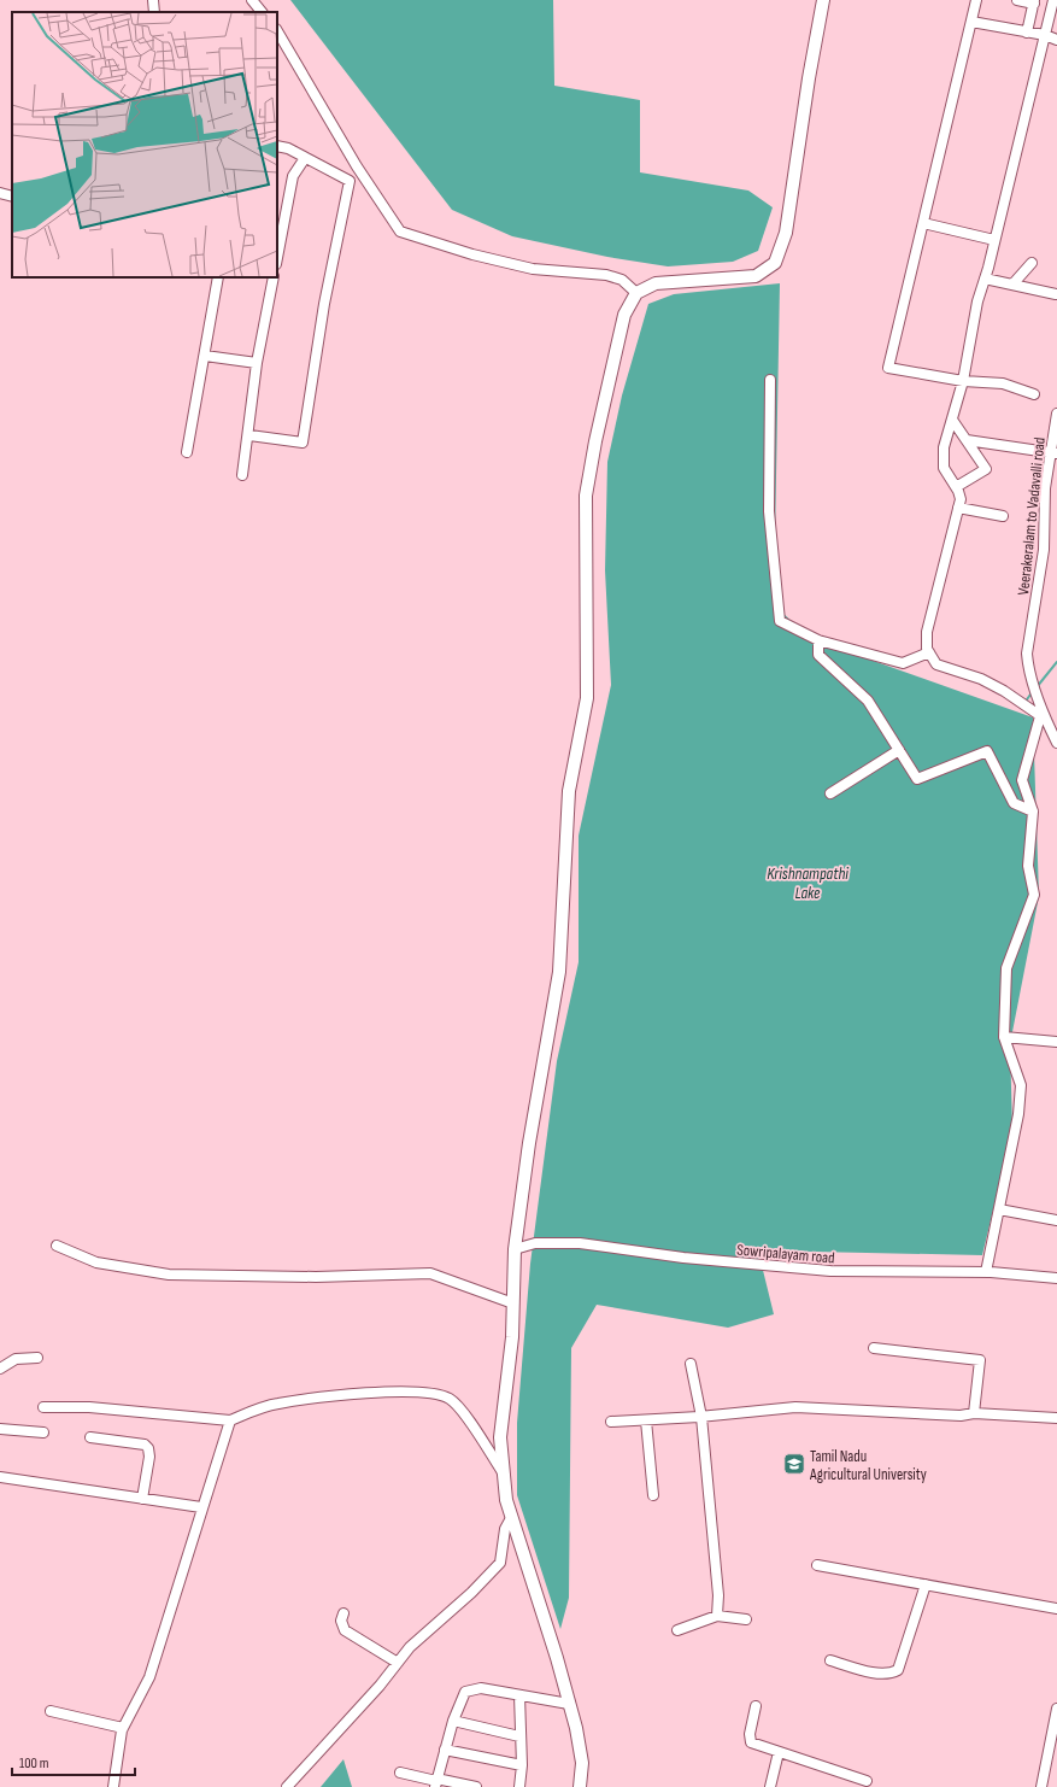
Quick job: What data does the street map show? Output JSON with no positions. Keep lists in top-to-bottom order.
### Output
{
  "streets": {
    "street": ["Veerakeralam to Vadavalli road", "Sowripalayam road"]
  },
  "water": ["Krishnampathi Lake"],
  "places": {
    "school or university": ["Tamil Nadu Agricultural University"]
  },
  "scale_bar": "100 m"
}
